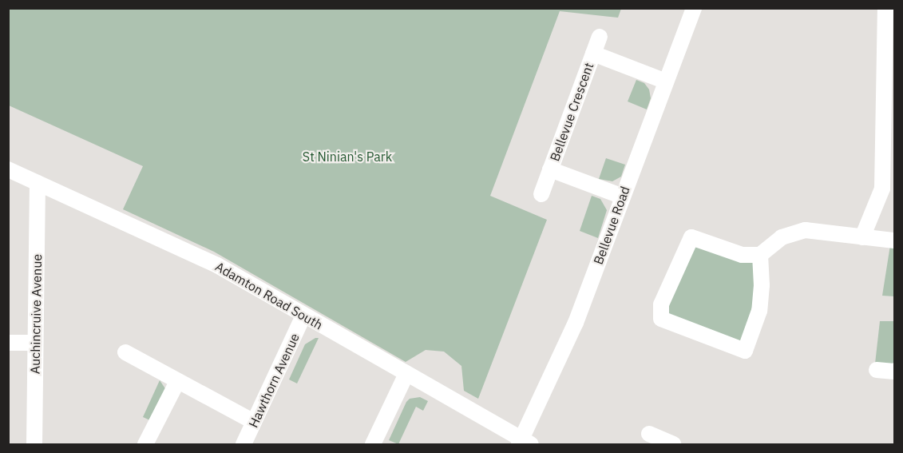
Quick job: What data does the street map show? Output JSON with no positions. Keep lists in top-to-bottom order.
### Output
{
  "streets": {
    "street": [
      "Bellevue Crescent",
      "Bellevue Road",
      "Adamton Road South",
      "Auchincruive Avenue",
      "Hawthorn Avenue"
    ]
  },
  "crossings": [
    ["Bellevue Crescent", "Bellevue Road"],
    ["Bellevue Road", "Adamton Road South"],
    ["Adamton Road South", "Auchincruive Avenue"],
    ["Adamton Road South", "Hawthorn Avenue"]
  ],
  "parks": ["St Ninian's Park"]
}
